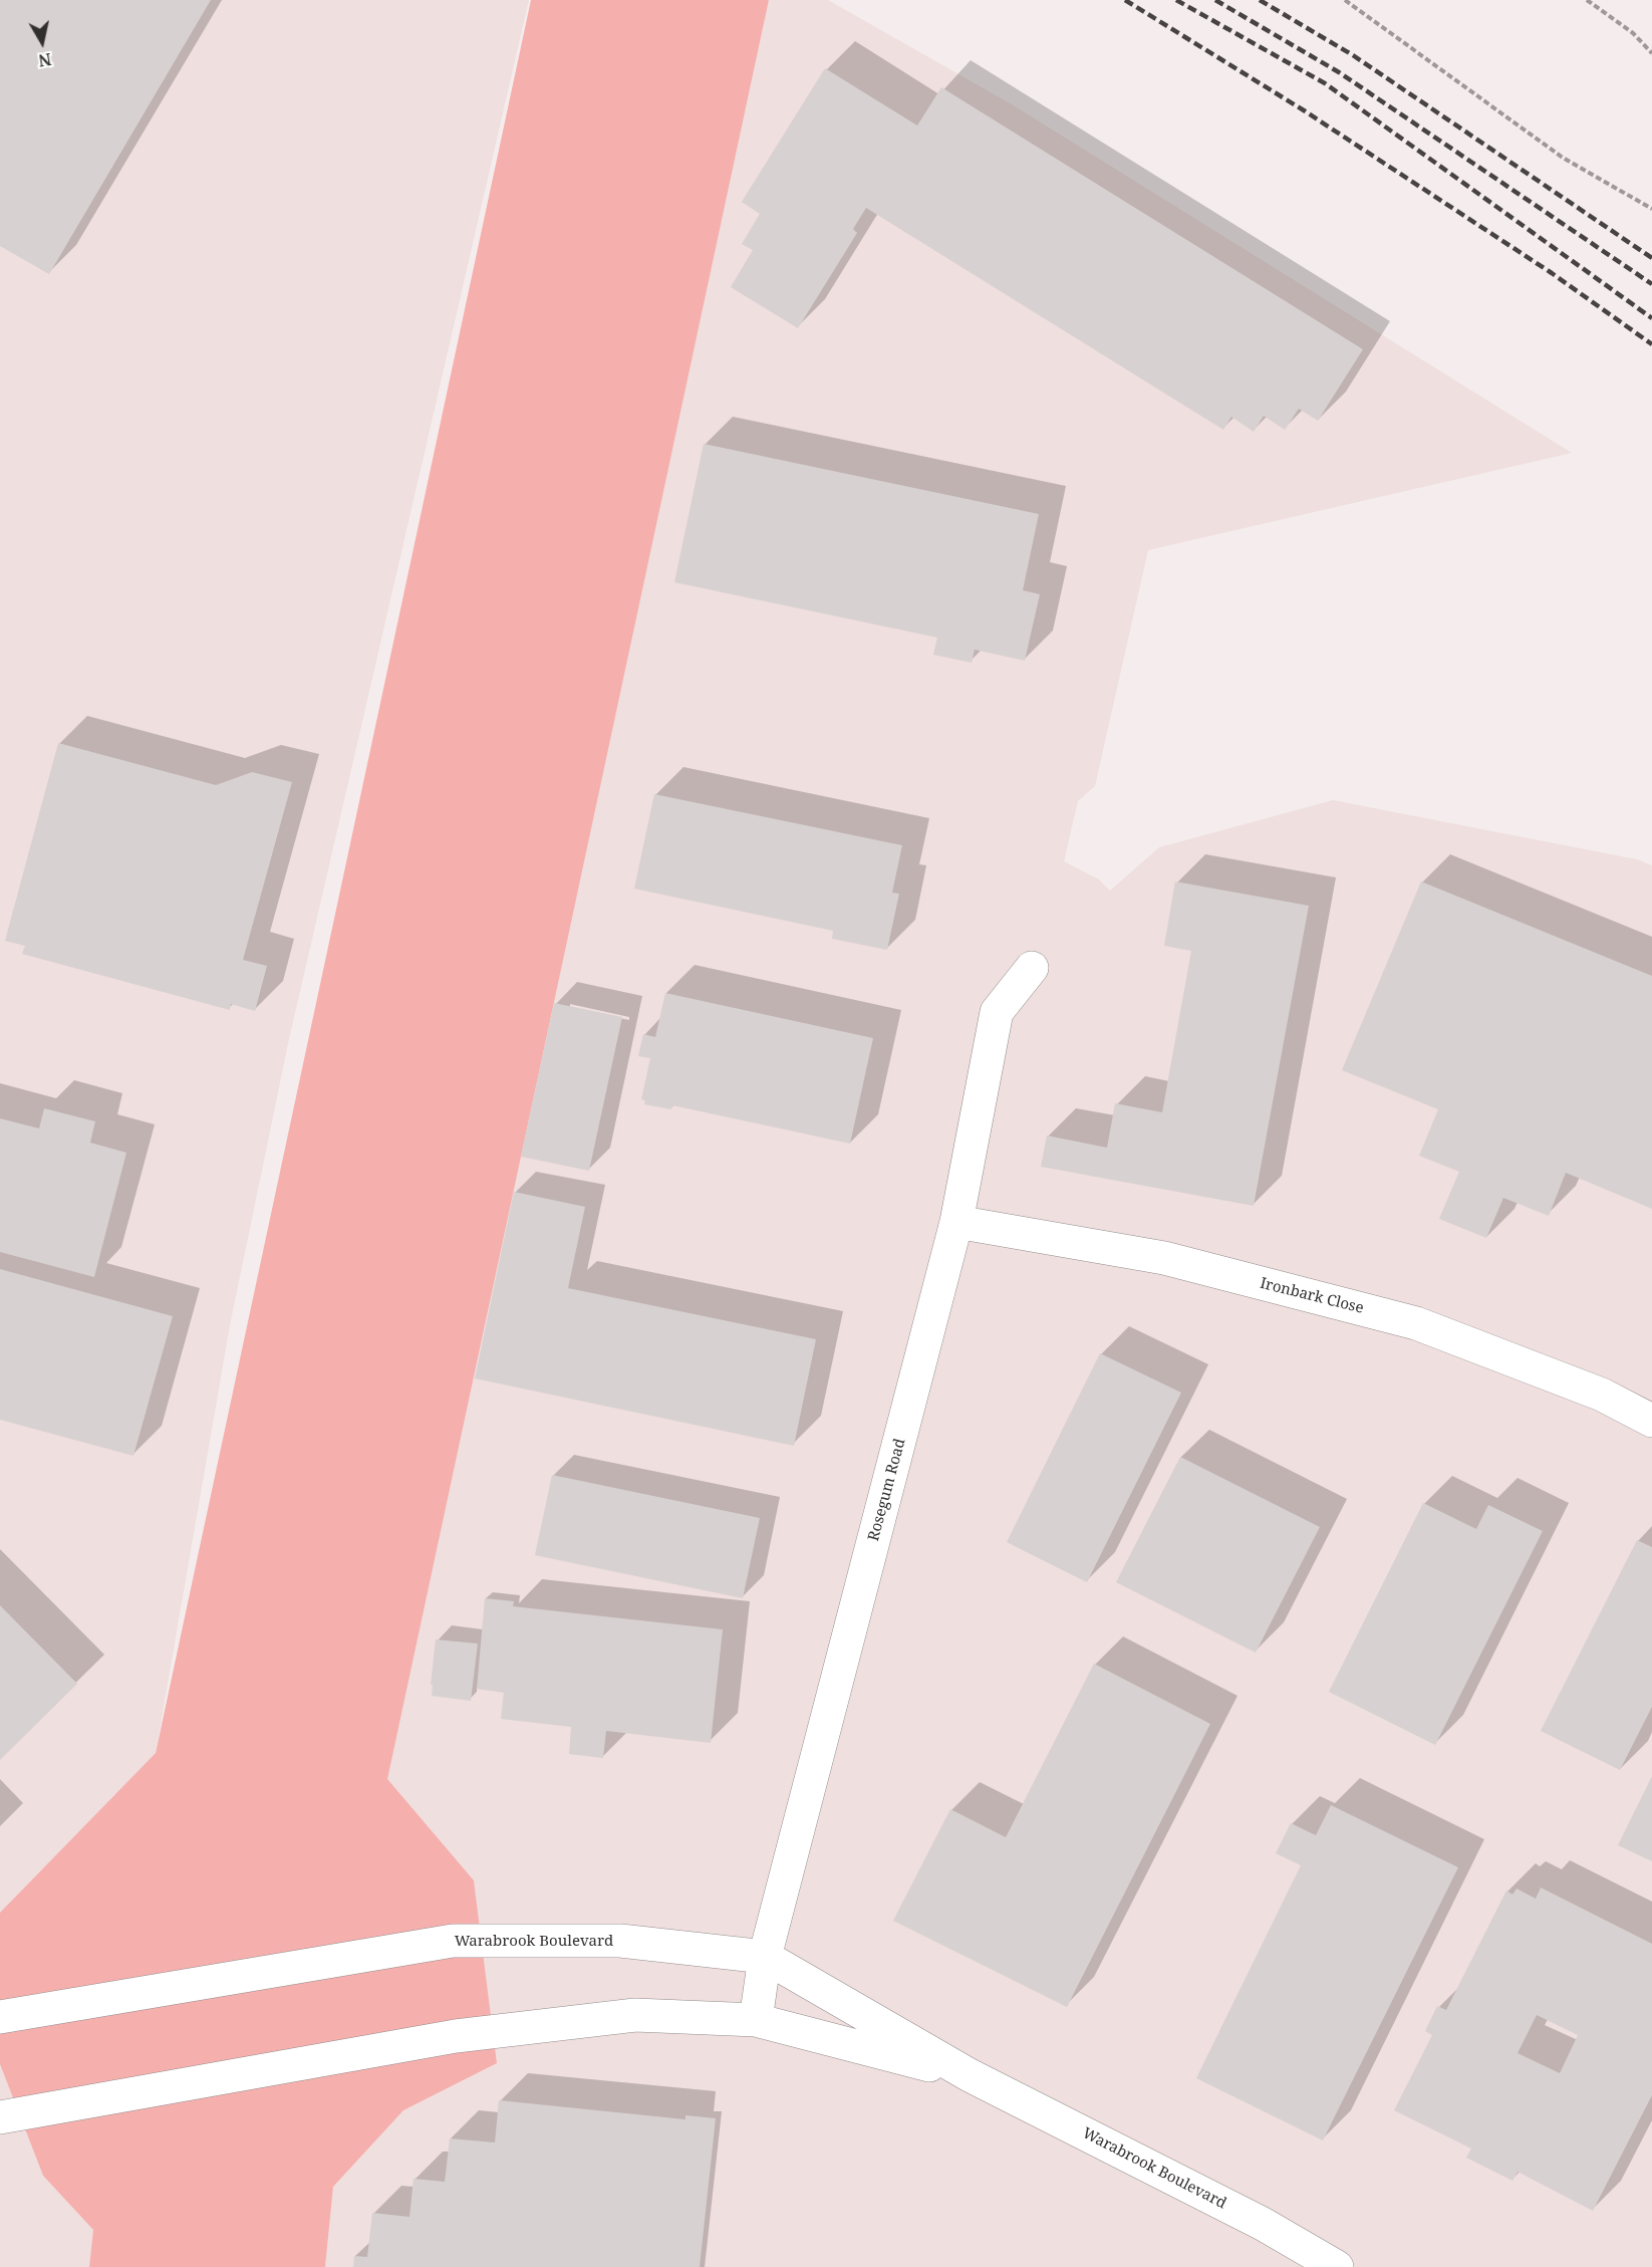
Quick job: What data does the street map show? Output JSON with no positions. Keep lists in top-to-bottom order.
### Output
{
  "streets": {
    "street": ["Ironbark Close", "Rosegum Road", "Warabrook Boulevard"]
  },
  "crossings": [
    ["Ironbark Close", "Rosegum Road"],
    ["Rosegum Road", "Warabrook Boulevard"]
  ],
  "north": "bottom"
}
